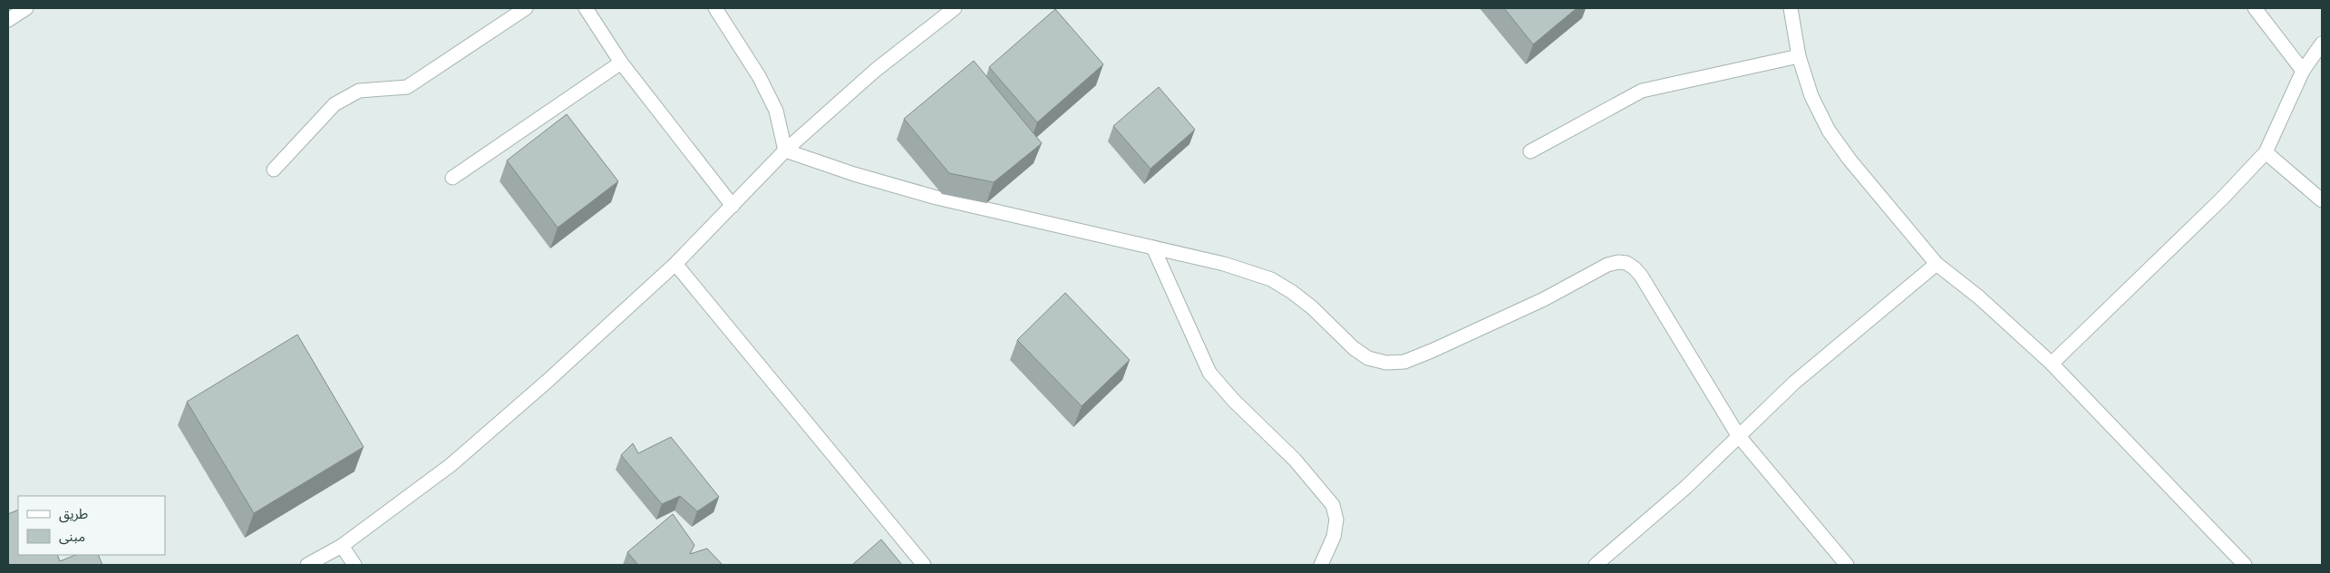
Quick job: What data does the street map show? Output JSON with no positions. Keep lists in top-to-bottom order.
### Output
{
  "legend": ["طريق", "مبنى"]
}
